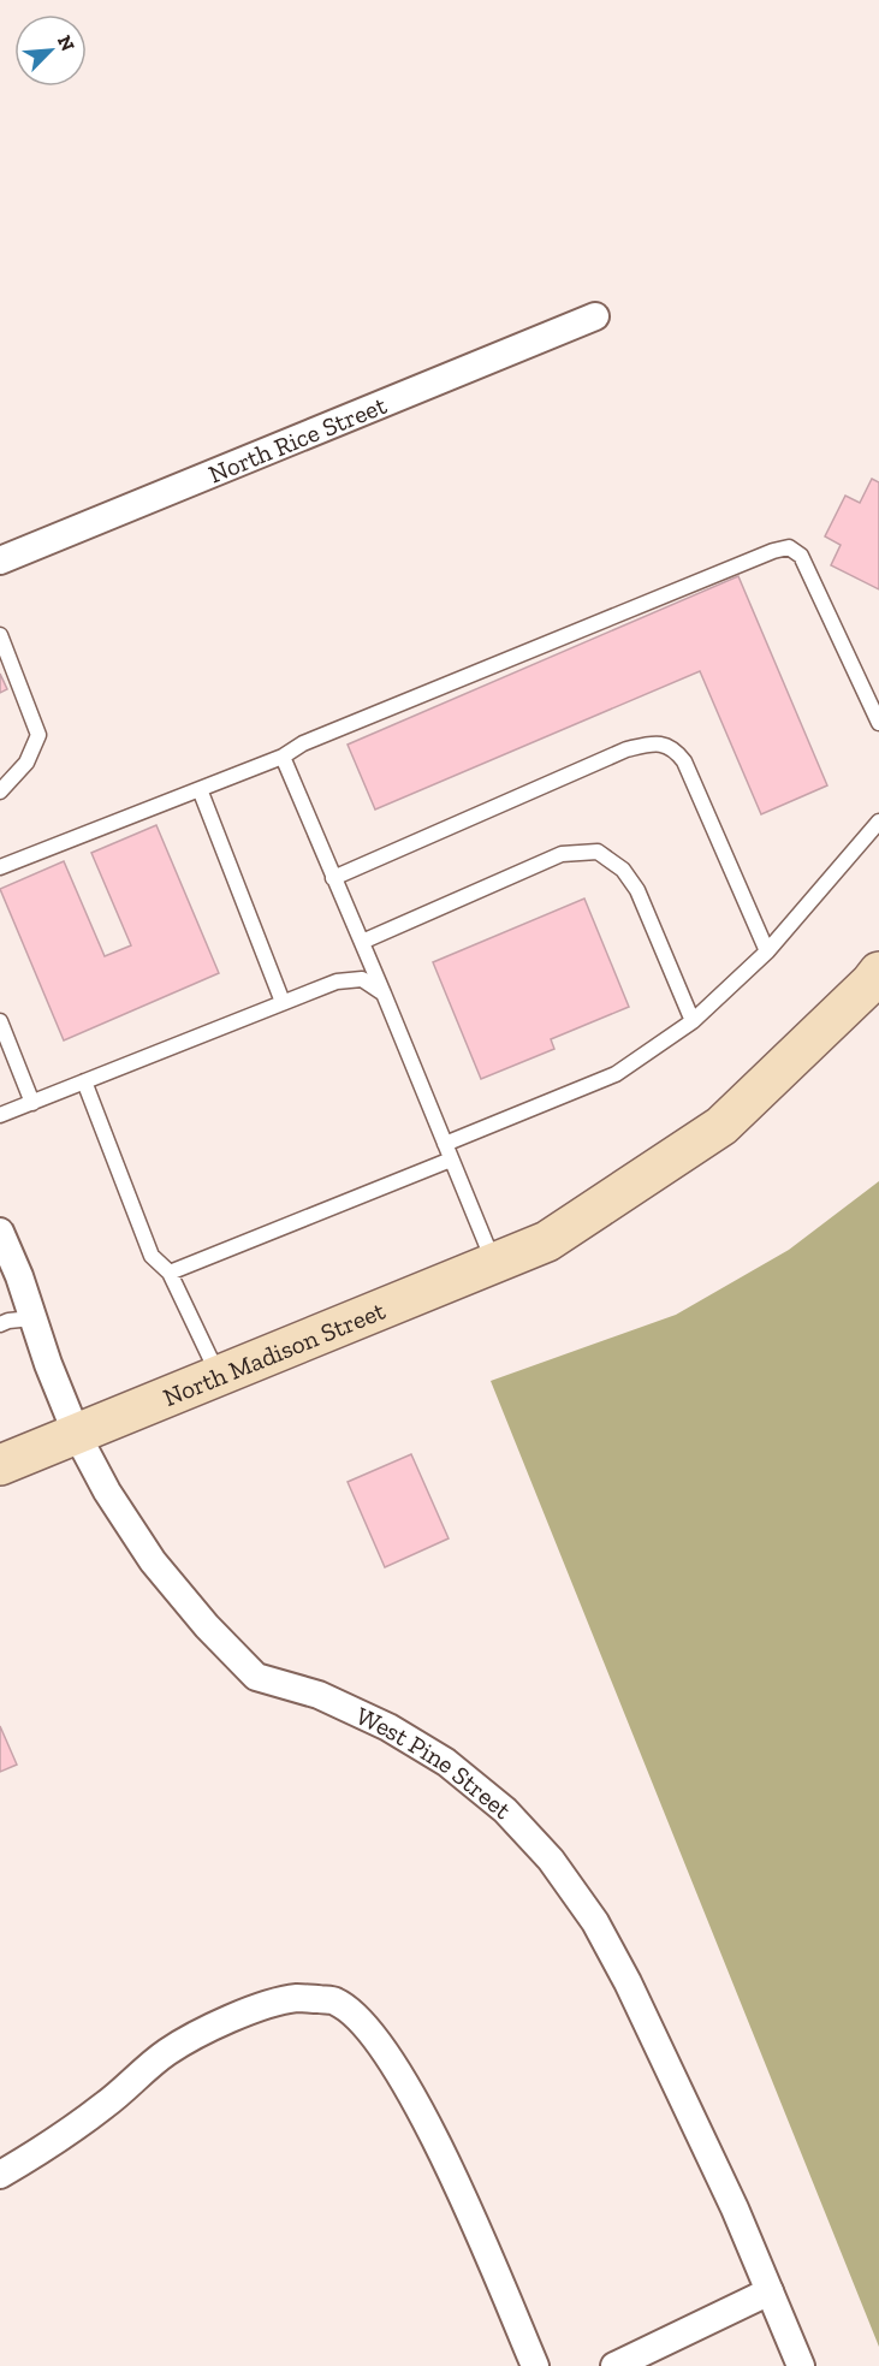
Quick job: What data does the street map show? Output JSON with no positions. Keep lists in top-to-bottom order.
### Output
{
  "streets": {
    "main road": ["North Madison Street"],
    "street": ["North Rice Street", "West Pine Street"]
  },
  "crossings": [
    ["North Madison Street", "West Pine Street"]
  ],
  "north": "top right"
}
